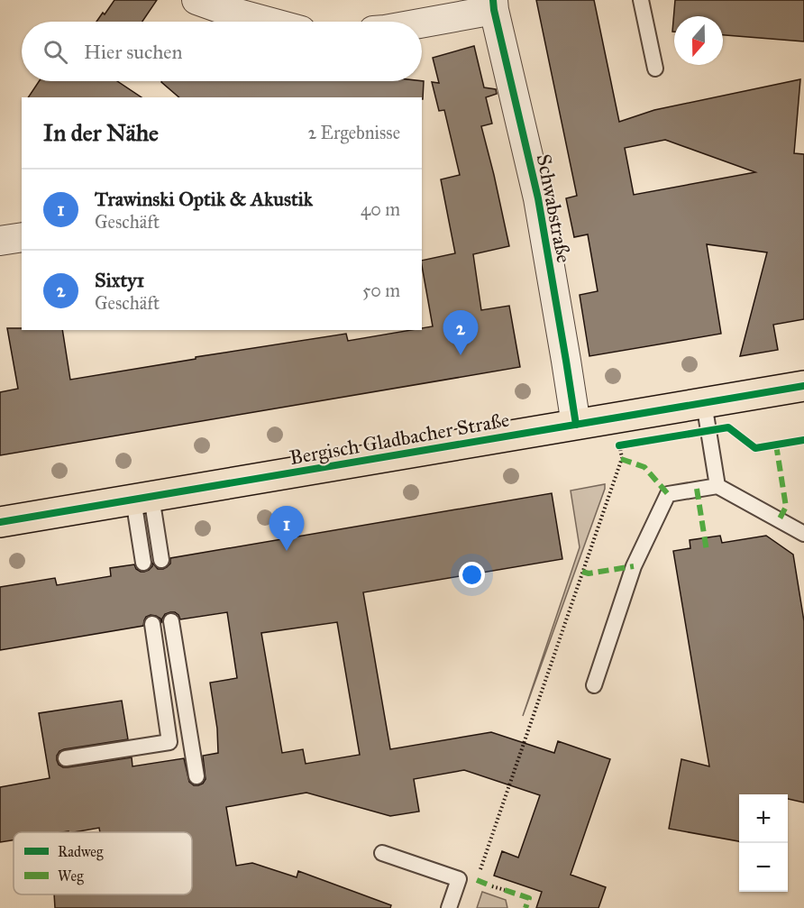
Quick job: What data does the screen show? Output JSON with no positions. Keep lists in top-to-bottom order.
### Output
{
  "streets": {
    "main road": ["Bergisch Gladbacher Straße"],
    "street": ["Schwabstraße"]
  },
  "crossings": [
    ["Schwabstraße", "Bergisch Gladbacher Straße"]
  ],
  "legend": ["Radweg", "Weg"],
  "north": "bottom",
  "page": {
    "search": "Hier suchen",
    "heading": ["In der Nähe", "2 Ergebnisse"],
    "list": [
      {
        "mark": "1",
        "name": "Trawinski Optik & Akustik",
        "note": "Geschäft",
        "value": "40 m"
      },
      {
        "mark": "2",
        "name": "Sixty1",
        "note": "Geschäft",
        "value": "50 m"
      }
    ],
    "pins": ["2", "1"],
    "map_buttons": ["+", "−"]
  }
}
